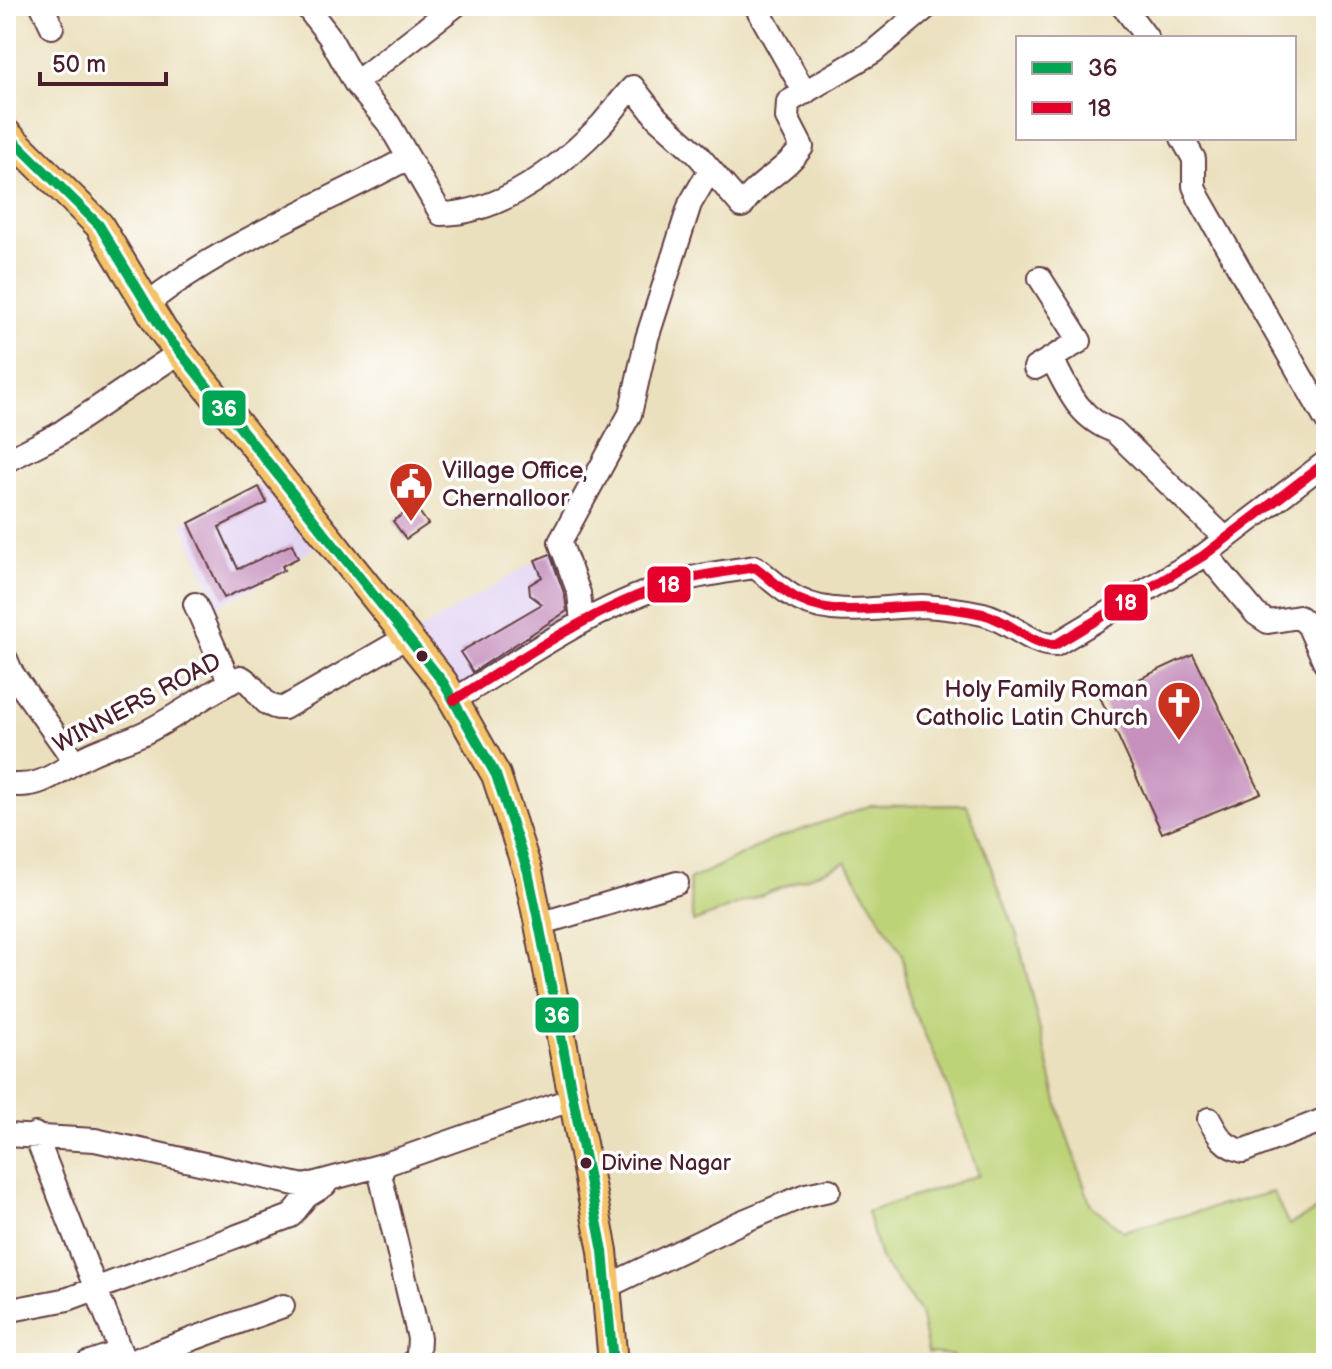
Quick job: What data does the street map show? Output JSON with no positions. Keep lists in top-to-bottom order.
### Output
{
  "streets": {
    "street": ["WINNERS ROAD"]
  },
  "places": {
    "public building": ["Village Office, Chernalloor"],
    "church": ["Holy Family Roman Catholic Latin Church"],
    "other": ["Divine Nagar"]
  },
  "lines": ["transit line 36", "transit line 18"],
  "legend": ["36", "18"],
  "scale_bar": "50 m"
}
